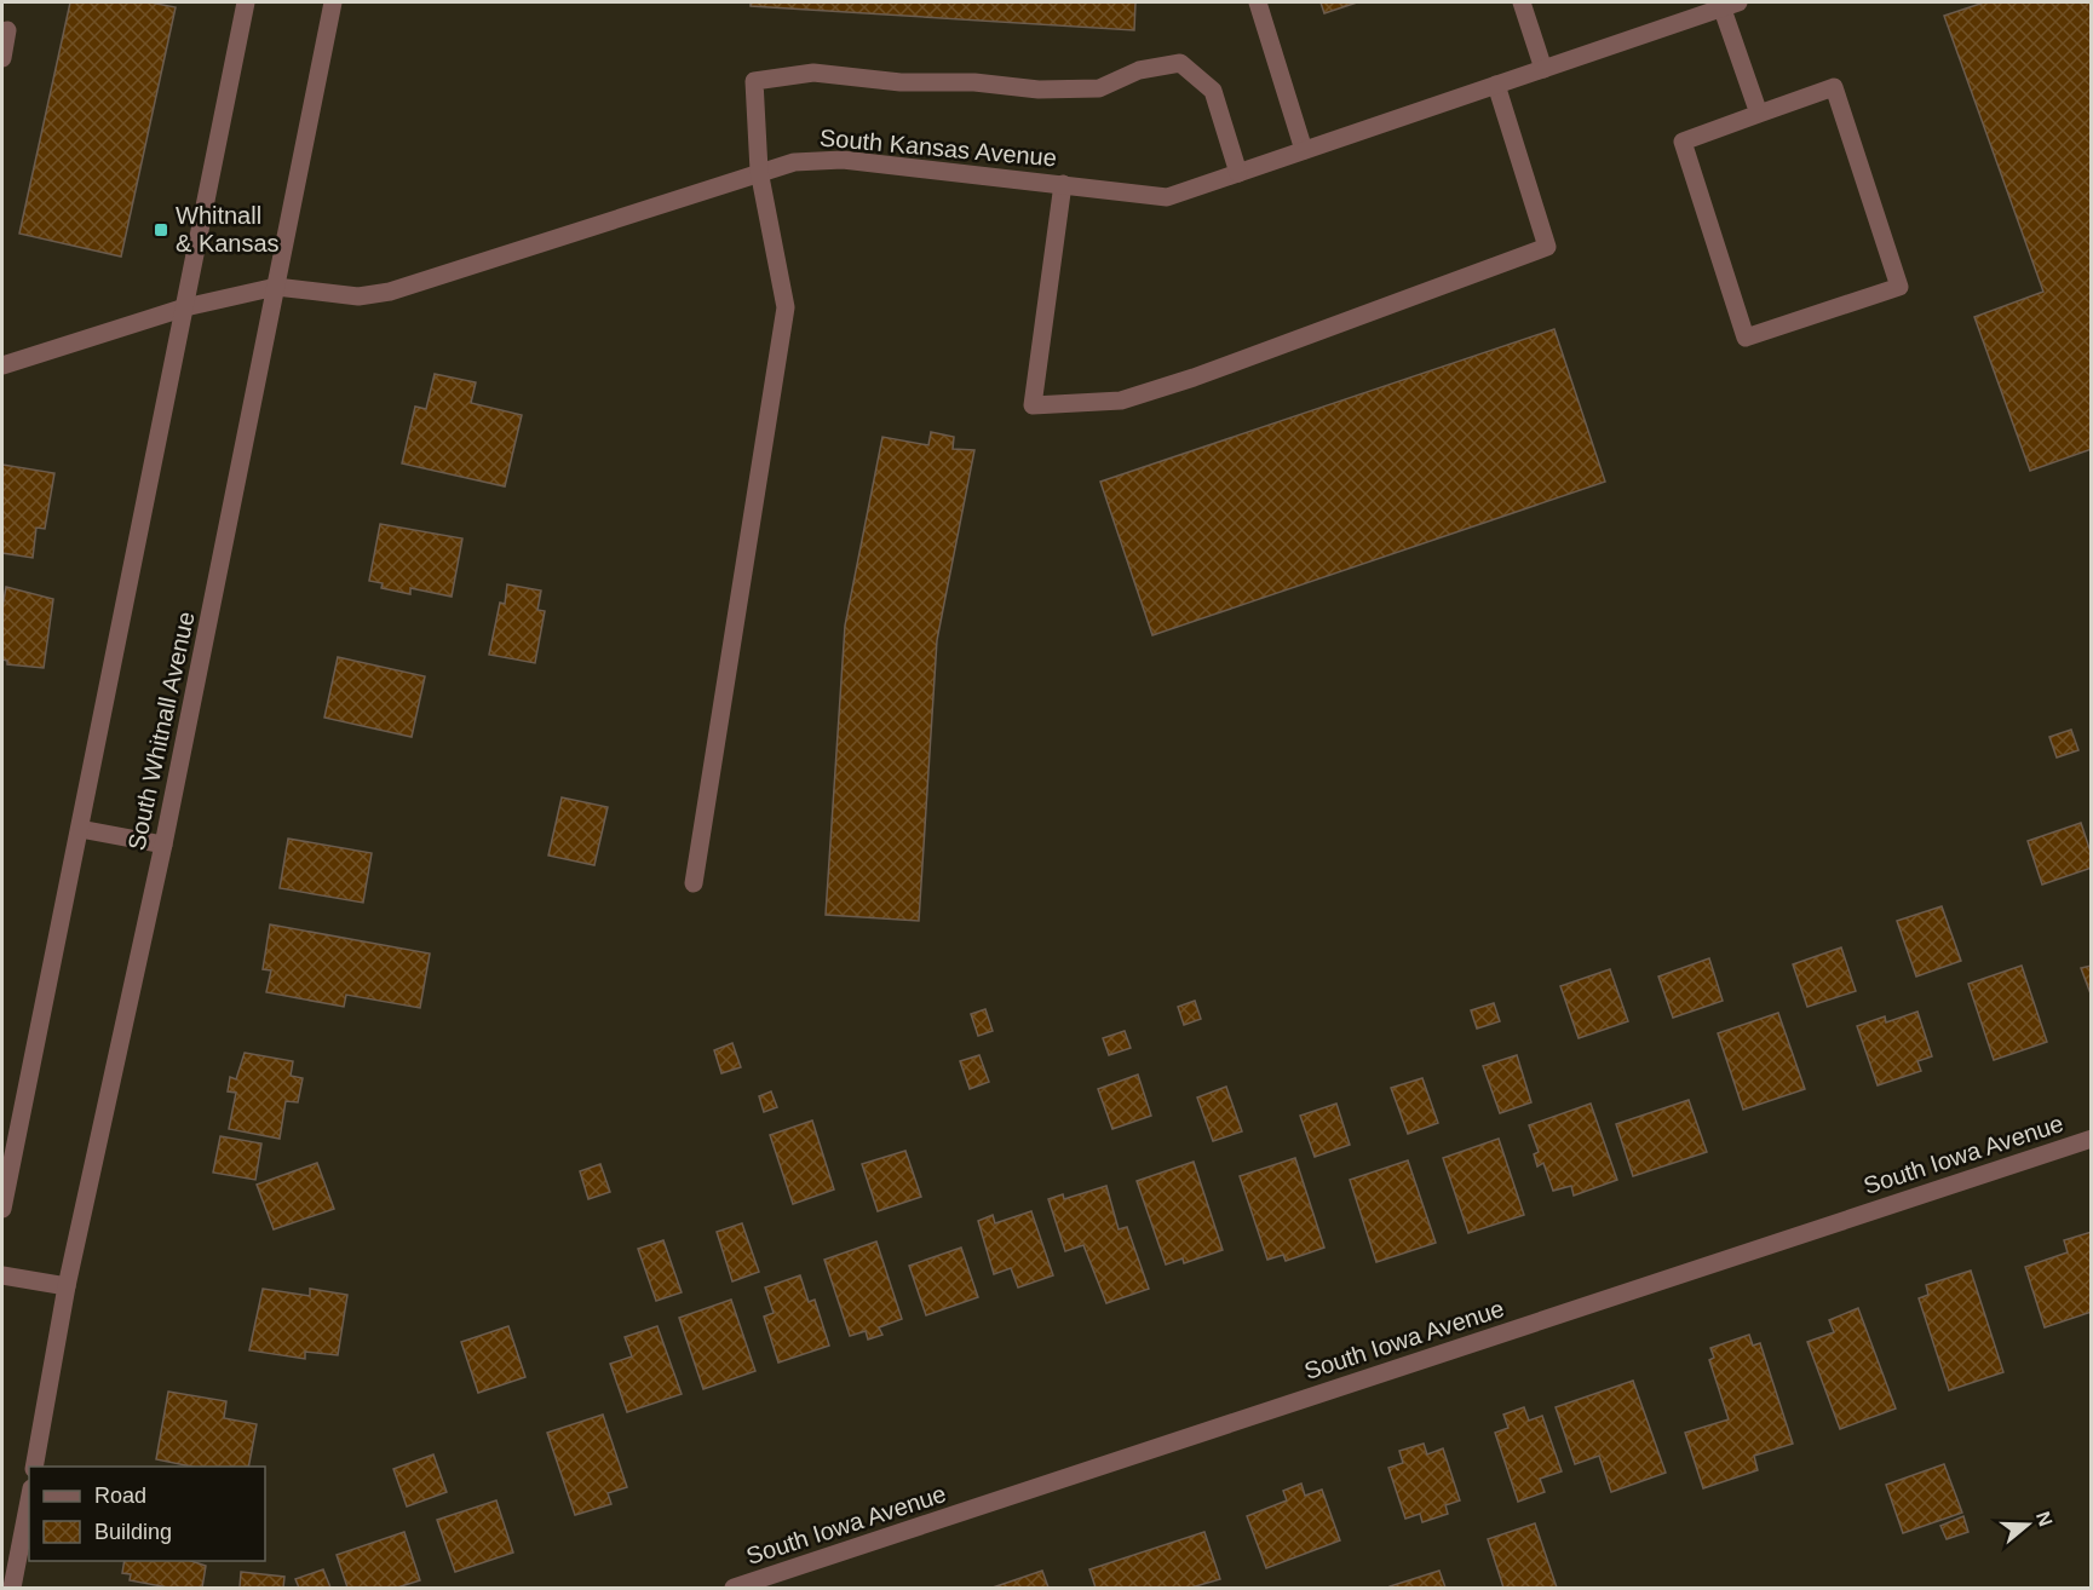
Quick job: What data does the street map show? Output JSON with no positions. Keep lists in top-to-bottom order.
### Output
{
  "streets": {
    "street": ["South Kansas Avenue", "South Whitnall Avenue", "South Iowa Avenue"]
  },
  "crossings": [
    ["South Kansas Avenue", "South Whitnall Avenue"]
  ],
  "places": {
    "transit": ["Whitnall & Kansas"]
  },
  "legend": ["Road", "Building"],
  "north": "right"
}
